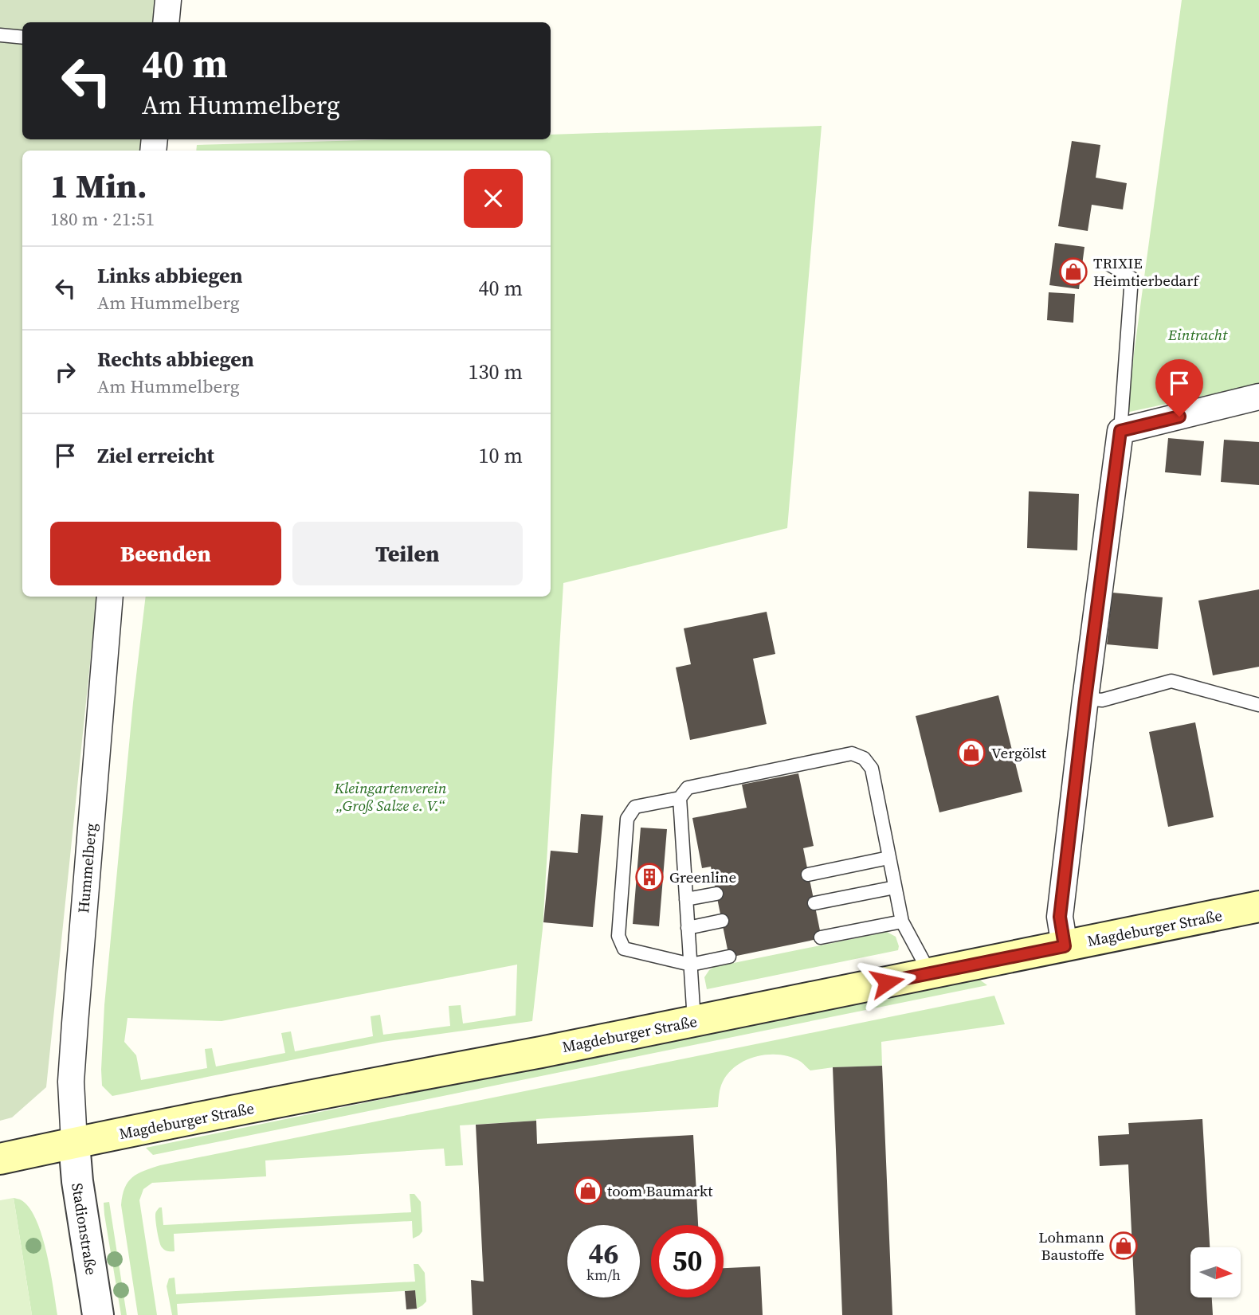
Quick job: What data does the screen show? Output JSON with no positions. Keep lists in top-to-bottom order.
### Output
{
  "streets": {
    "main road": ["Magdeburger Straße"],
    "street": ["Hummelberg", "Stadionstraße"]
  },
  "crossings": [
    ["Hummelberg", "Magdeburger Straße"],
    ["Hummelberg", "Stadionstraße"],
    ["Magdeburger Straße", "Stadionstraße"]
  ],
  "parks": ["Eintracht", "Kleingartenverein „Groß Salze e. V.“"],
  "places": {
    "shop": [
      "TRIXIE Heimtierbedarf",
      "Vergölst",
      "toom Baumarkt",
      "Lohmann Baustoffe"
    ],
    "building": ["Greenline"]
  },
  "north": "right",
  "page": {
    "turn": ["40 m", "Am Hummelberg"],
    "heading": ["1 Min.", "180 m · 21:51"],
    "list": [
      {
        "name": "Links abbiegen",
        "note": "Am Hummelberg",
        "value": "40 m"
      },
      {
        "name": "Rechts abbiegen",
        "note": "Am Hummelberg",
        "value": "130 m"
      },
      {
        "name": "Ziel erreicht",
        "value": "10 m"
      }
    ],
    "buttons": ["Beenden", "Teilen"],
    "speed": "46 km/h",
    "limit": "50"
  }
}
